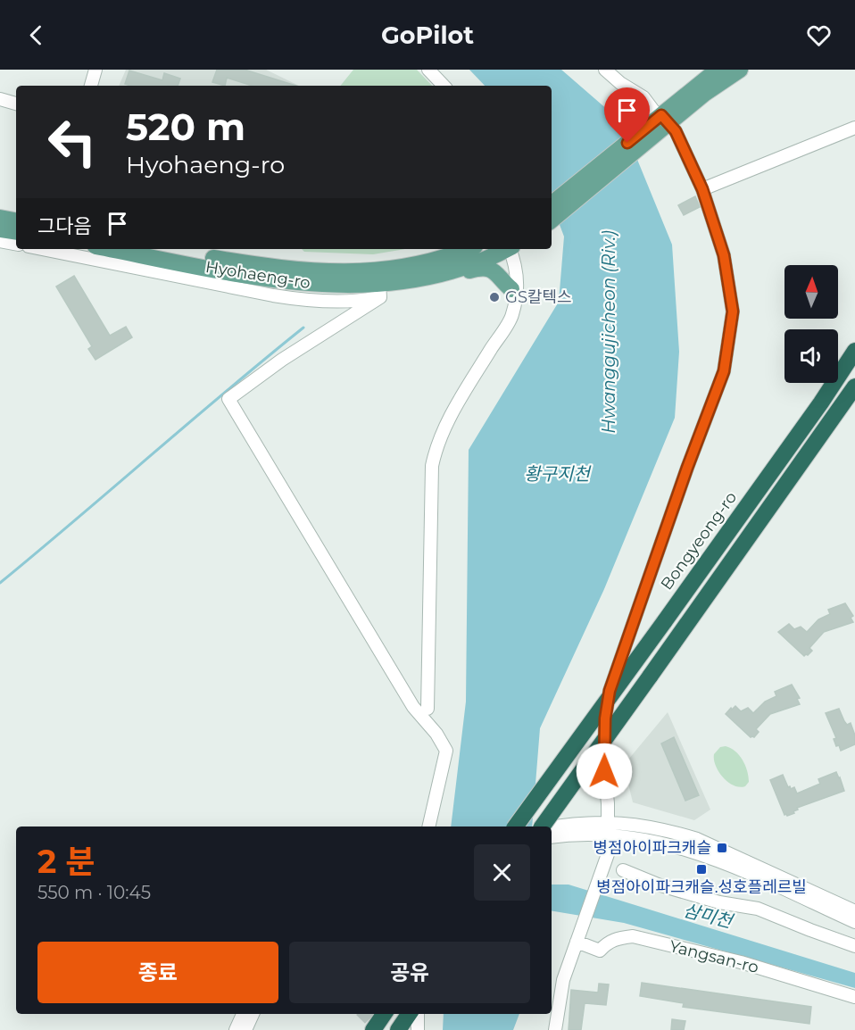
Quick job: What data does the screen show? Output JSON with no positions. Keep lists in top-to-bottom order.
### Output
{
  "streets": {
    "highway": ["Bongyeong-ro"],
    "main road": ["Hyohaeng-ro"],
    "street": ["Yangsan-ro"]
  },
  "water": ["Hwanggujicheon (Riv.)", "황구지천", "삼미천"],
  "places": {
    "other": ["GS칼텍스"],
    "transit": ["병점아이파크캐슬", "병점아이파크캐슬.성호플레르빌"]
  },
  "north": "top",
  "page": {
    "header": "GoPilot",
    "turn": ["520 m", "Hyohaeng-ro"],
    "then": "그다음",
    "heading": ["2 분", "550 m · 10:45"],
    "buttons": ["종료", "공유"]
  }
}
